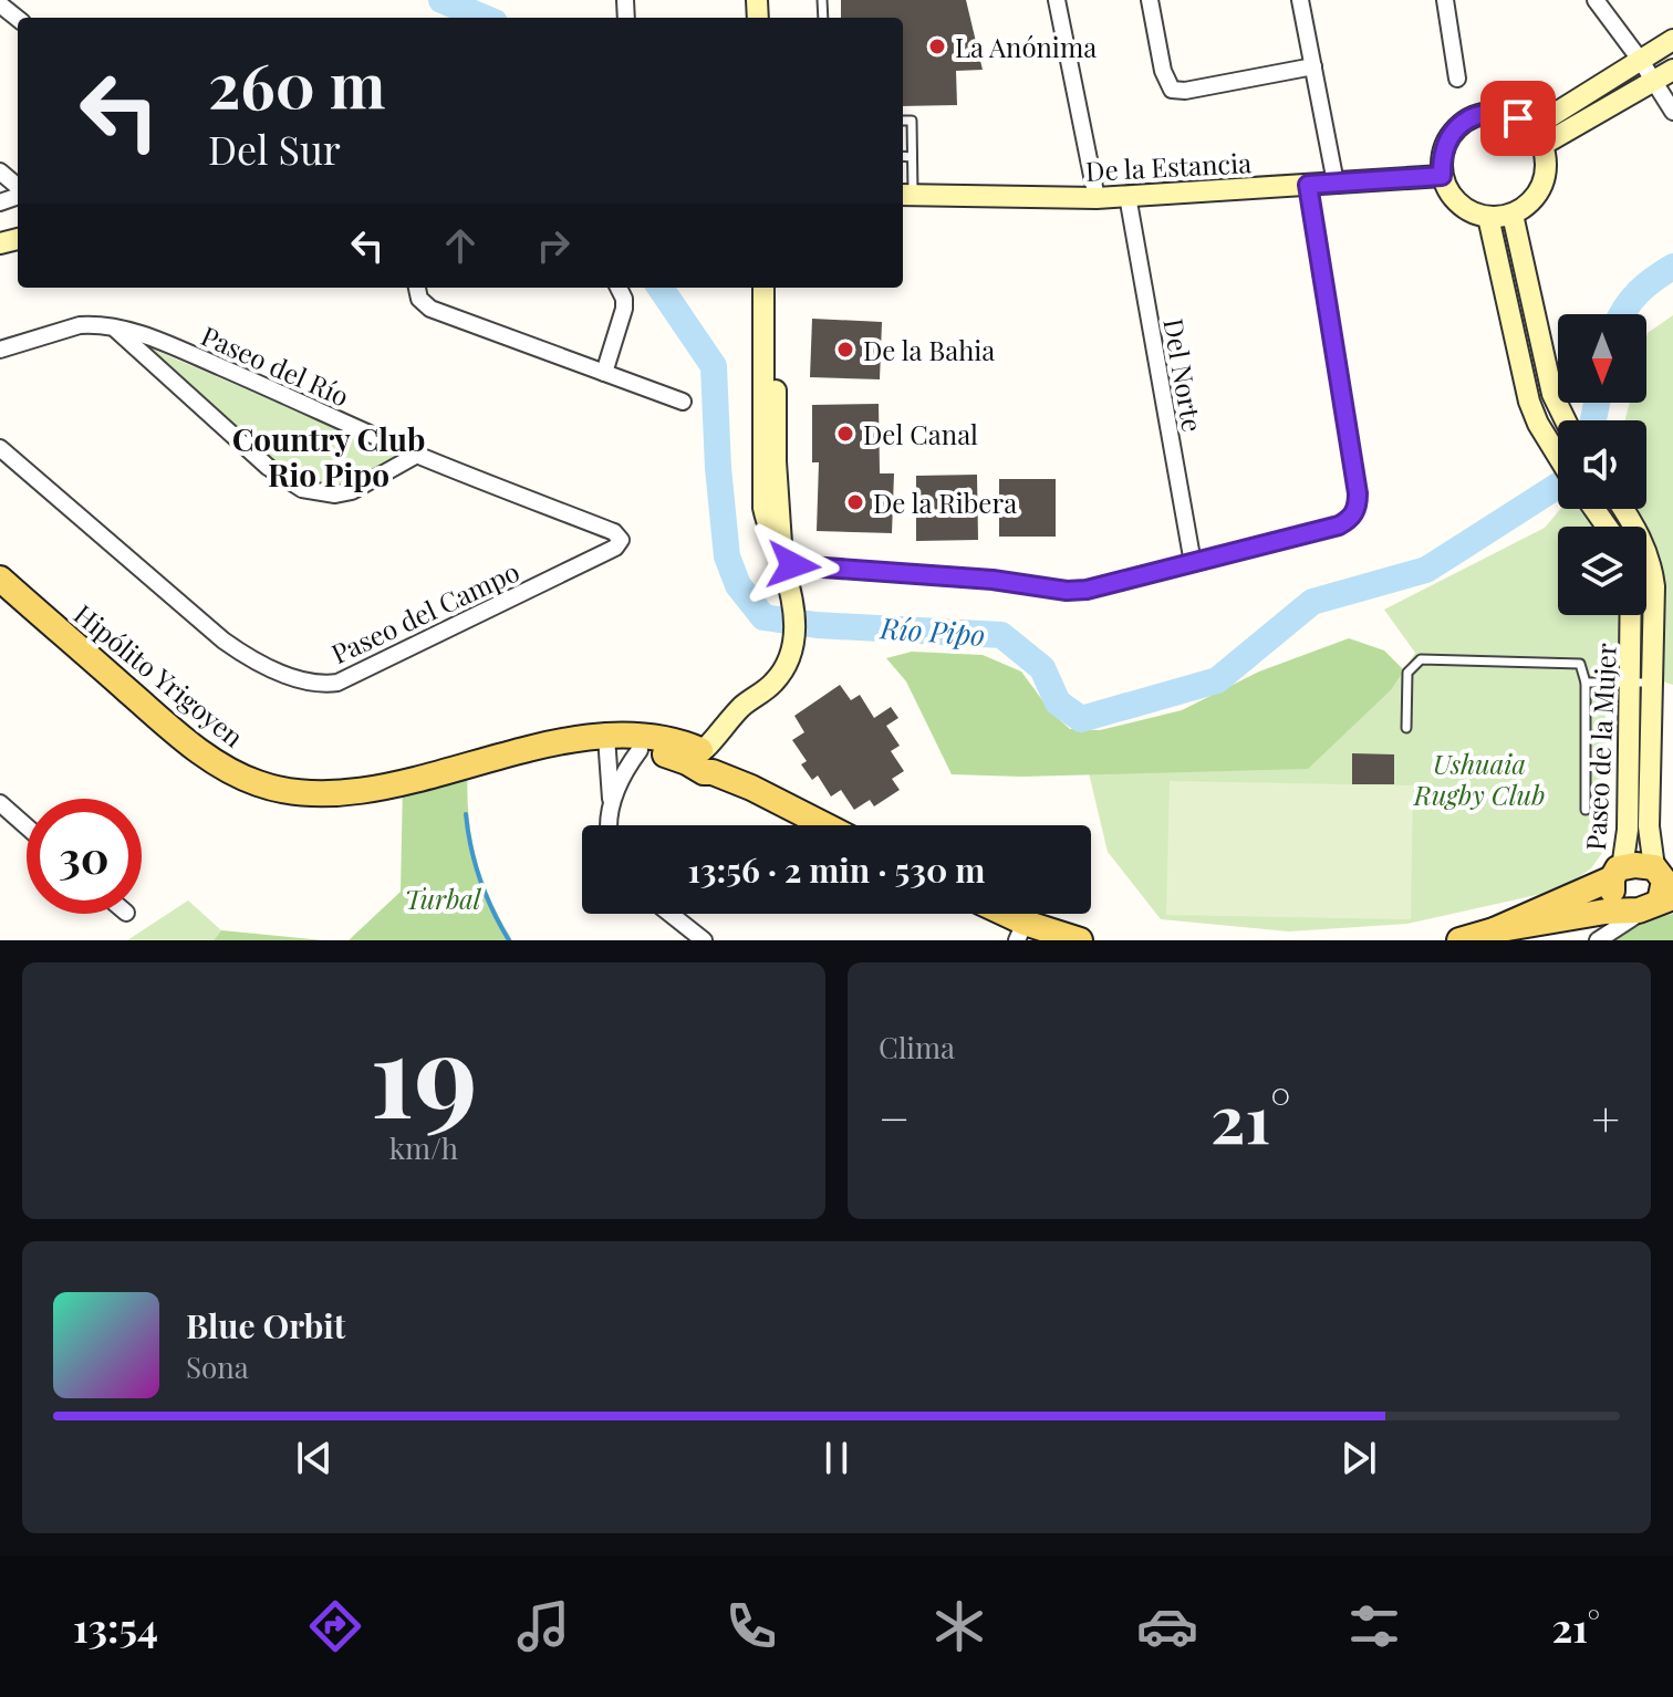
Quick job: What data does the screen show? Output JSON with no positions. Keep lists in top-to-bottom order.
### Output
{
  "streets": {
    "main road": ["Hipólito Yrigoyen"],
    "street": [
      "De la Estancia",
      "Paseo del Río",
      "Del Norte",
      "Paseo del Campo",
      "Paseo de la Mujer"
    ]
  },
  "crossings": [
    ["De la Estancia", "Del Norte"],
    ["Paseo del Río", "Paseo del Campo"]
  ],
  "districts": ["Country Club Rio Pipo"],
  "water": ["Río Pipo"],
  "parks": ["Ushuaia Rugby Club", "Turbal"],
  "places": [
    "La Anónima",
    "De la Bahia",
    "Del Canal",
    "De la Ribera"
  ],
  "north": "bottom",
  "page": {
    "turn": ["260 m", "Del Sur"],
    "limit": "30",
    "trip": "13:56 · 2 min · 530 m",
    "tile": [
      ["19", "km/h"],
      "Clima"
    ],
    "heat": ["−", "21°", "+"],
    "song": ["Blue Orbit", "Sona"],
    "tabs": ["13:54", "21°"]
  }
}
